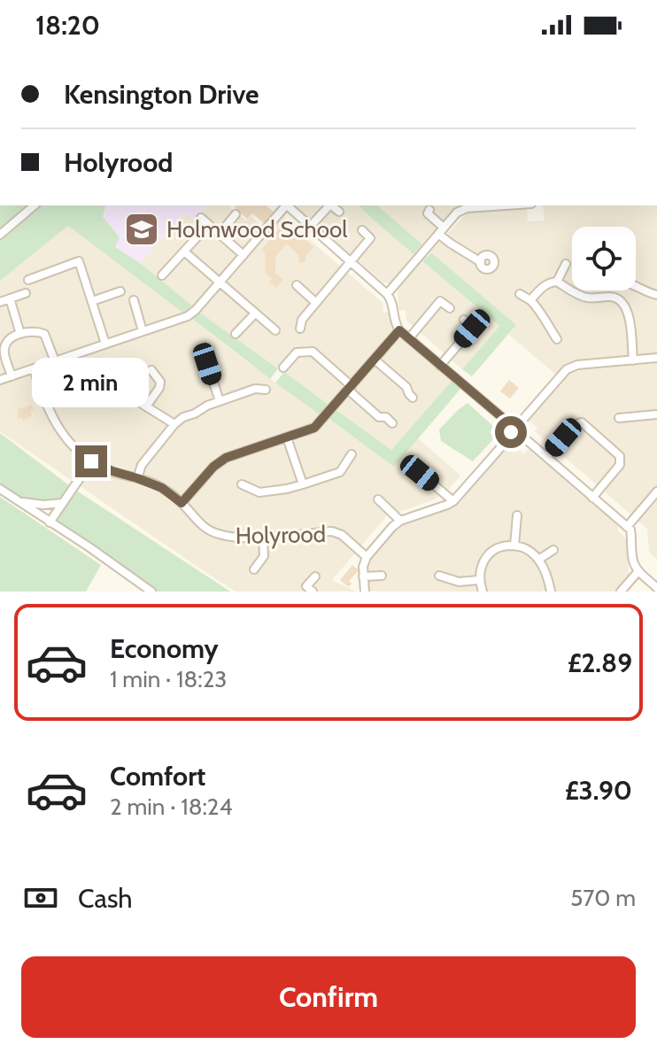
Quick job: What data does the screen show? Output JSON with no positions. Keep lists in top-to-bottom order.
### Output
{
  "streets": {
    "street": ["Holyrood"]
  },
  "places": {
    "school or university": ["Holmwood School"]
  },
  "page": {
    "status": "18:20",
    "banner": ["Kensington Drive", "Holyrood"],
    "bubble": "2 min",
    "list": [
      {
        "name": "Economy",
        "note": "1 min · 18:23",
        "value": "£2.89"
      },
      {
        "name": "Comfort",
        "note": "2 min · 18:24",
        "value": "£3.90"
      }
    ],
    "pay": ["Cash", "570 m"],
    "buttons": "Confirm"
  }
}
